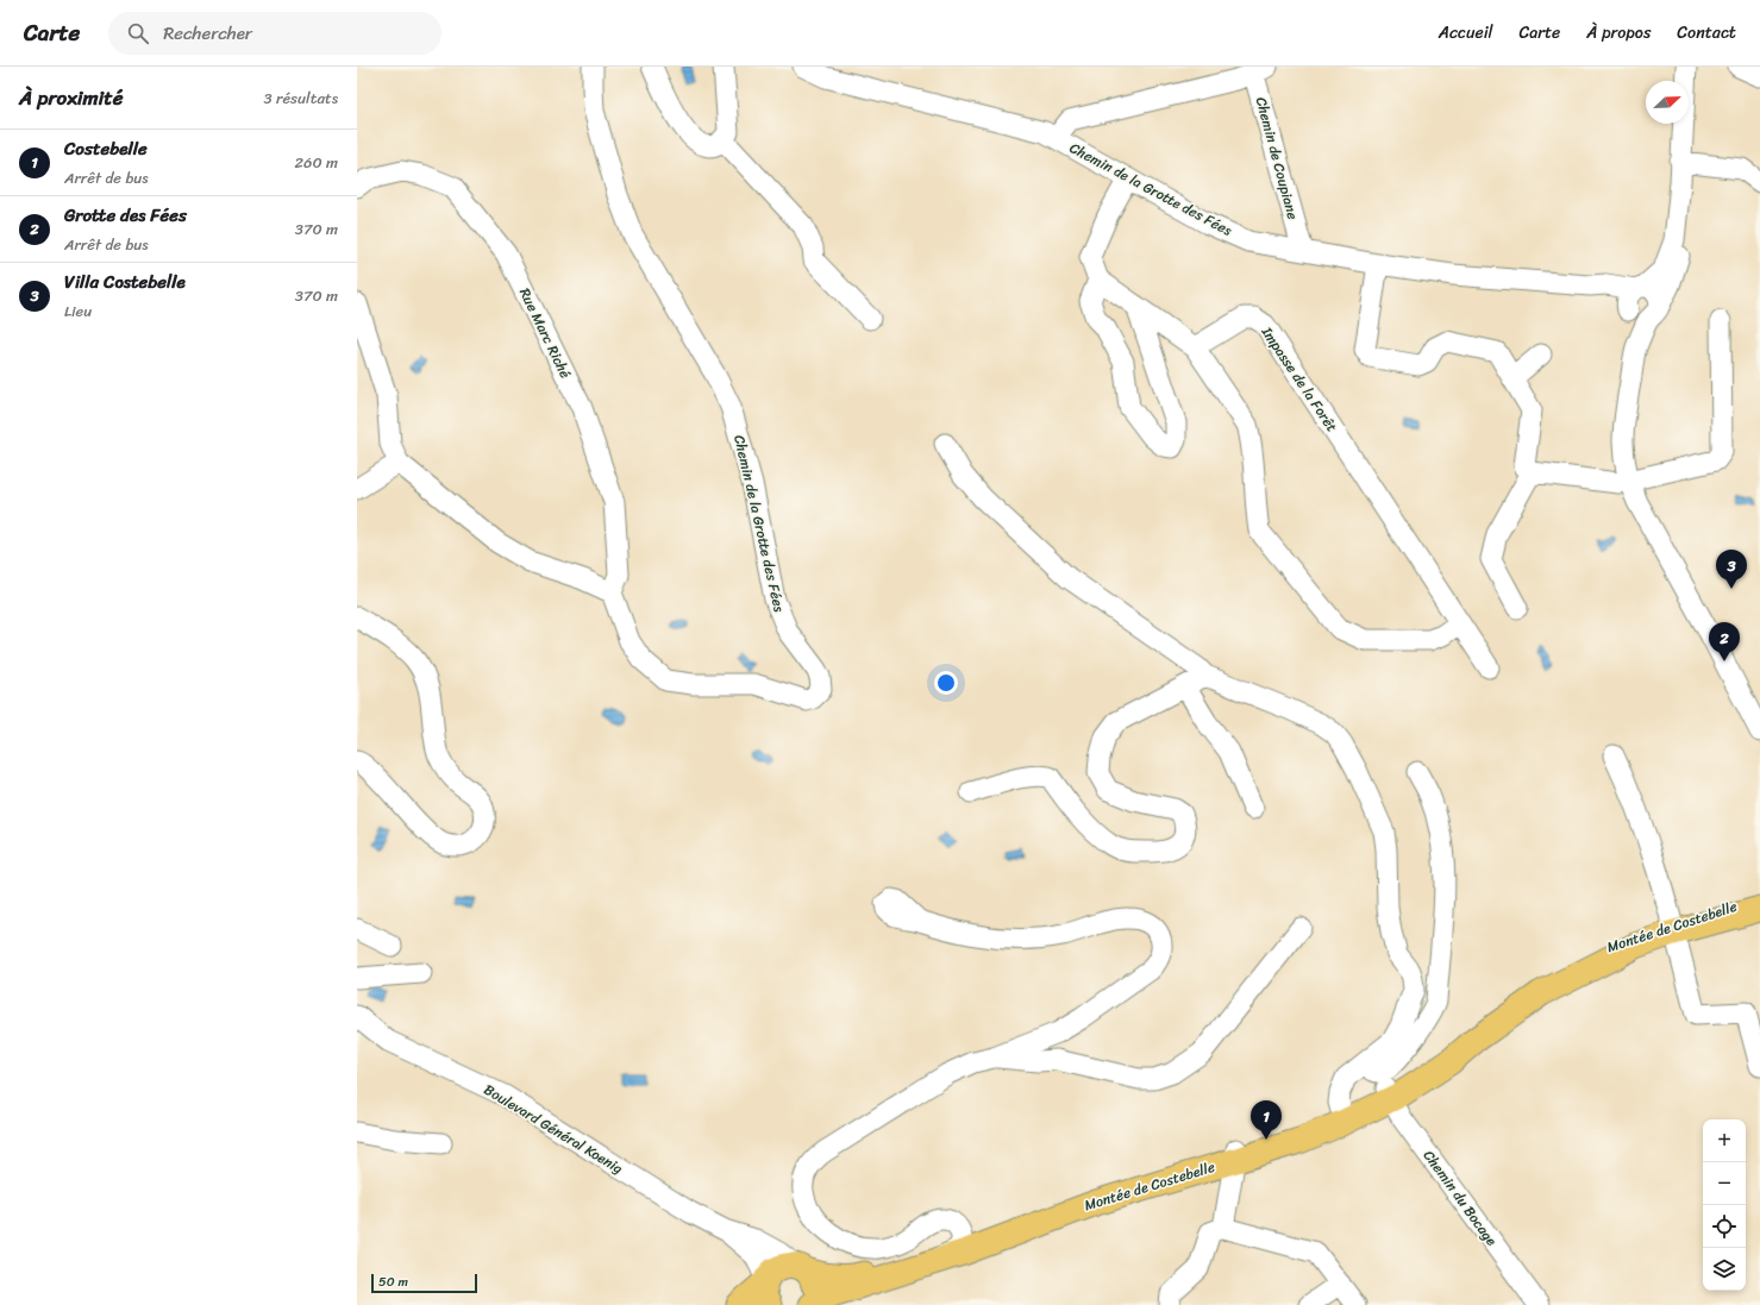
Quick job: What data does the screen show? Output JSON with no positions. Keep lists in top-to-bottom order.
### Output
{
  "streets": {
    "main road": ["Montée de Costebelle"],
    "street": [
      "Chemin de Coupiane",
      "Chemin de la Grotte des Fées",
      "Rue Marc Riché",
      "Impasse de la Forêt",
      "Boulevard Général Koenig",
      "Chemin du Bocage"
    ]
  },
  "crossings": [
    ["Chemin de Coupiane", "Chemin de la Grotte des Fées"],
    ["Chemin de la Grotte des Fées", "Rue Marc Riché"],
    ["Montée de Costebelle", "Boulevard Général Koenig"],
    ["Montée de Costebelle", "Chemin du Bocage"]
  ],
  "scale_bar": "50 m",
  "north": "top right",
  "page": {
    "header": "Carte",
    "search": "Rechercher",
    "nav": [
      "Accueil",
      "Carte",
      "À propos",
      "Contact"
    ],
    "heading": ["À proximité", "3 résultats"],
    "list": [
      {
        "mark": "1",
        "name": "Costebelle",
        "note": "Arrêt de bus",
        "value": "260 m"
      },
      {
        "mark": "2",
        "name": "Grotte des Fées",
        "note": "Arrêt de bus",
        "value": "370 m"
      },
      {
        "mark": "3",
        "name": "Villa Costebelle",
        "note": "Lieu",
        "value": "370 m"
      }
    ],
    "pins": ["3", "2", "1"],
    "map_buttons": ["+", "−"],
    "scale": "50 m"
  }
}
